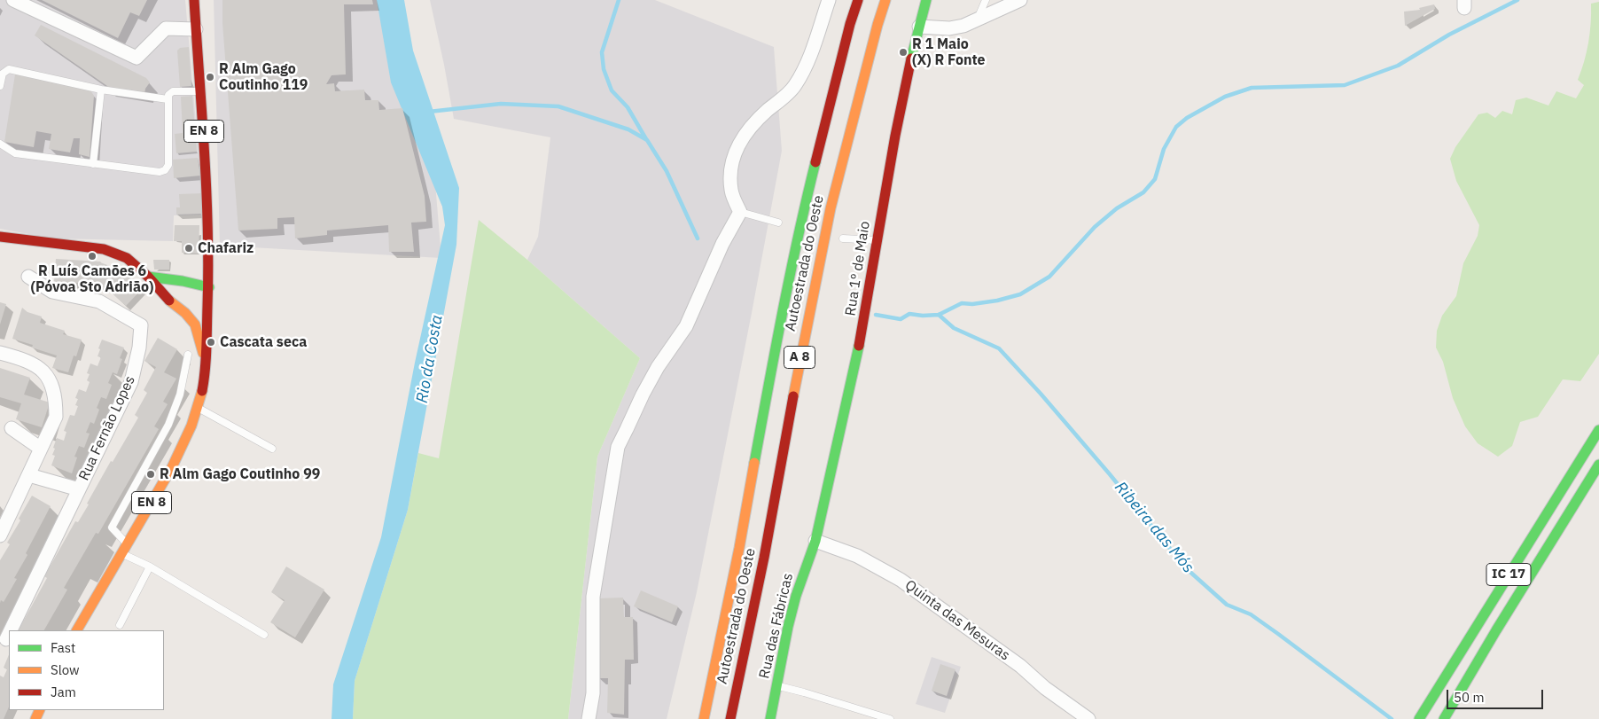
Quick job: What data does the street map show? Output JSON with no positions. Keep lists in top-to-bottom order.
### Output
{
  "streets": {
    "main road": [
      "EN 8",
      "Autoestrada do Oeste",
      "Rua 1º de Maio",
      "A 8",
      "IC 17",
      "Rua das Fábricas"
    ],
    "street": ["Rua Fernão Lopes", "Quinta das Mesuras"]
  },
  "crossings": [
    ["Rua 1º de Maio", "Quinta das Mesuras"],
    ["Rua 1º de Maio", "Rua das Fábricas"],
    ["Quinta das Mesuras", "Rua das Fábricas"]
  ],
  "water": ["Rio da Costa", "Ribeira das Mós"],
  "places": [
    "R 1 Maio (X) R Fonte",
    "R Alm Gago Coutinho 119",
    "Chafariz",
    "R Luís Camões 6 (Póvoa Sto Adrião)",
    "Cascata seca",
    "R Alm Gago Coutinho 99"
  ],
  "legend": ["Fast", "Slow", "Jam"],
  "scale_bar": "50 m"
}
